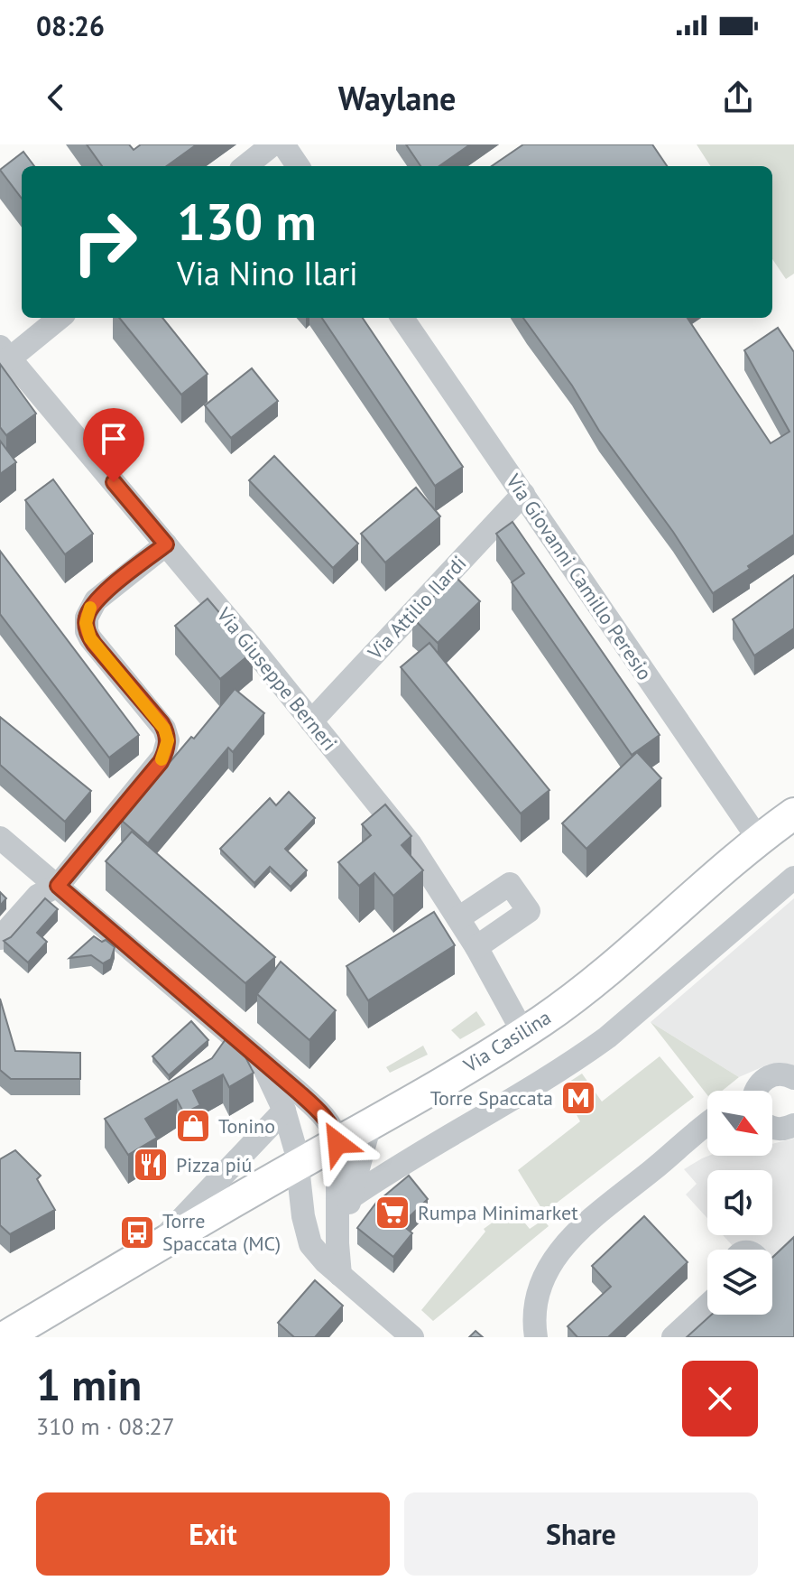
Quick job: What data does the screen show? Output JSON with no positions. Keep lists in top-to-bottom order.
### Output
{
  "streets": {
    "main road": ["Via Casilina"],
    "street": ["Via Giovanni Camillo Peresio", "Via Attilio Ilardi", "Via Giuseppe Berneri"]
  },
  "crossings": [
    ["Via Giovanni Camillo Peresio", "Via Attilio Ilardi"],
    ["Via Giovanni Camillo Peresio", "Via Casilina"],
    ["Via Attilio Ilardi", "Via Giuseppe Berneri"],
    ["Via Giuseppe Berneri", "Via Casilina"]
  ],
  "places": {
    "metro station": ["Torre Spaccata"],
    "shop": ["Tonino"],
    "restaurant": ["Pizza piú"],
    "supermarket": ["Rumpa Minimarket"],
    "bus stop": ["Torre Spaccata (MC)"]
  },
  "north": "bottom right",
  "page": {
    "status": "08:26",
    "header": "Waylane",
    "turn": ["130 m", "Via Nino Ilari"],
    "heading": ["1 min", "310 m · 08:27"],
    "buttons": ["Exit", "Share"]
  }
}
